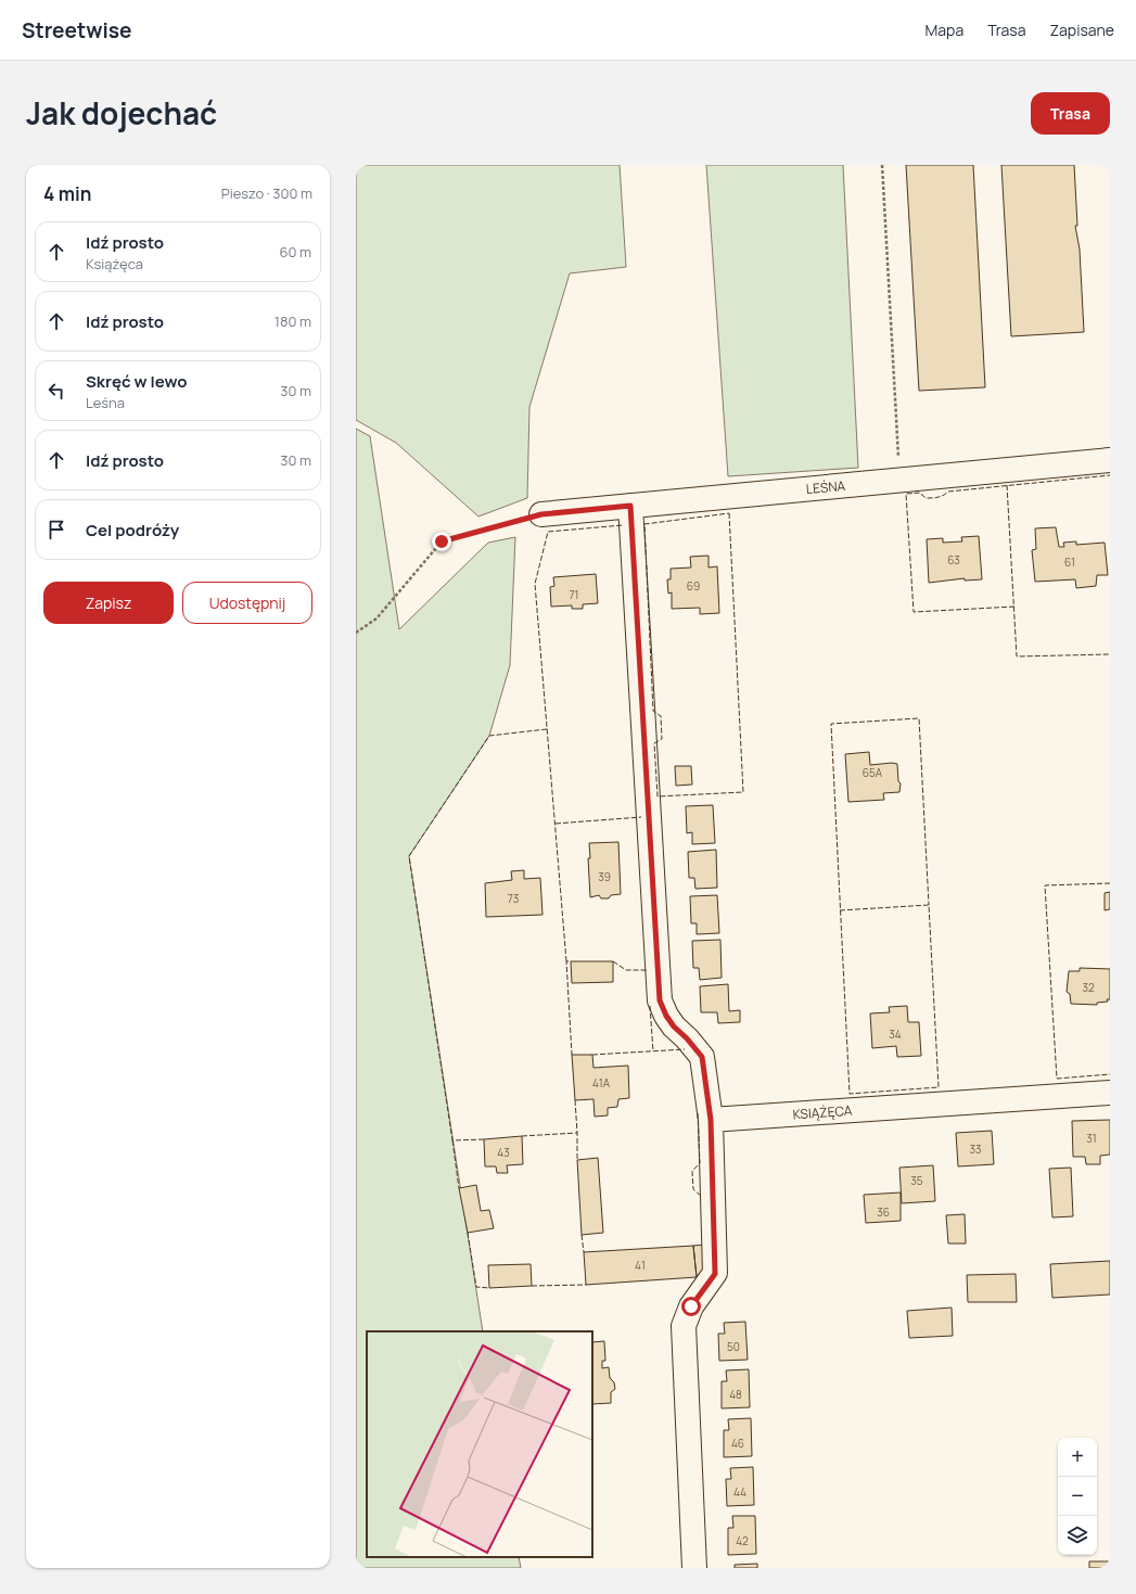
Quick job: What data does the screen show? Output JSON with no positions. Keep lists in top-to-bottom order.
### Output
{
  "streets": {
    "street": ["LEŚNA", "KSIĄŻĘCA"]
  },
  "house_numbers": [
    "63",
    "61",
    "69",
    "71",
    "65A",
    "39",
    "73",
    "32",
    "34",
    "41A",
    "31",
    "33",
    "43",
    "35",
    "36",
    "41",
    "50",
    "48",
    "46",
    "44",
    "42"
  ],
  "page": {
    "header": "Streetwise",
    "nav": ["Mapa", "Trasa", "Zapisane"],
    "title": "Jak dojechać",
    "buttons": [
      "Trasa",
      ["Zapisz", "Udostępnij"]
    ],
    "heading": ["4 min", "Pieszo · 300 m"],
    "list": [
      ["Idź prosto", "Książęca", "60 m"],
      ["Idź prosto", "180 m"],
      ["Skręć w lewo", "Leśna", "30 m"],
      ["Idź prosto", "30 m"],
      "Cel podróży"
    ],
    "map_buttons": ["+", "−"]
  }
}
